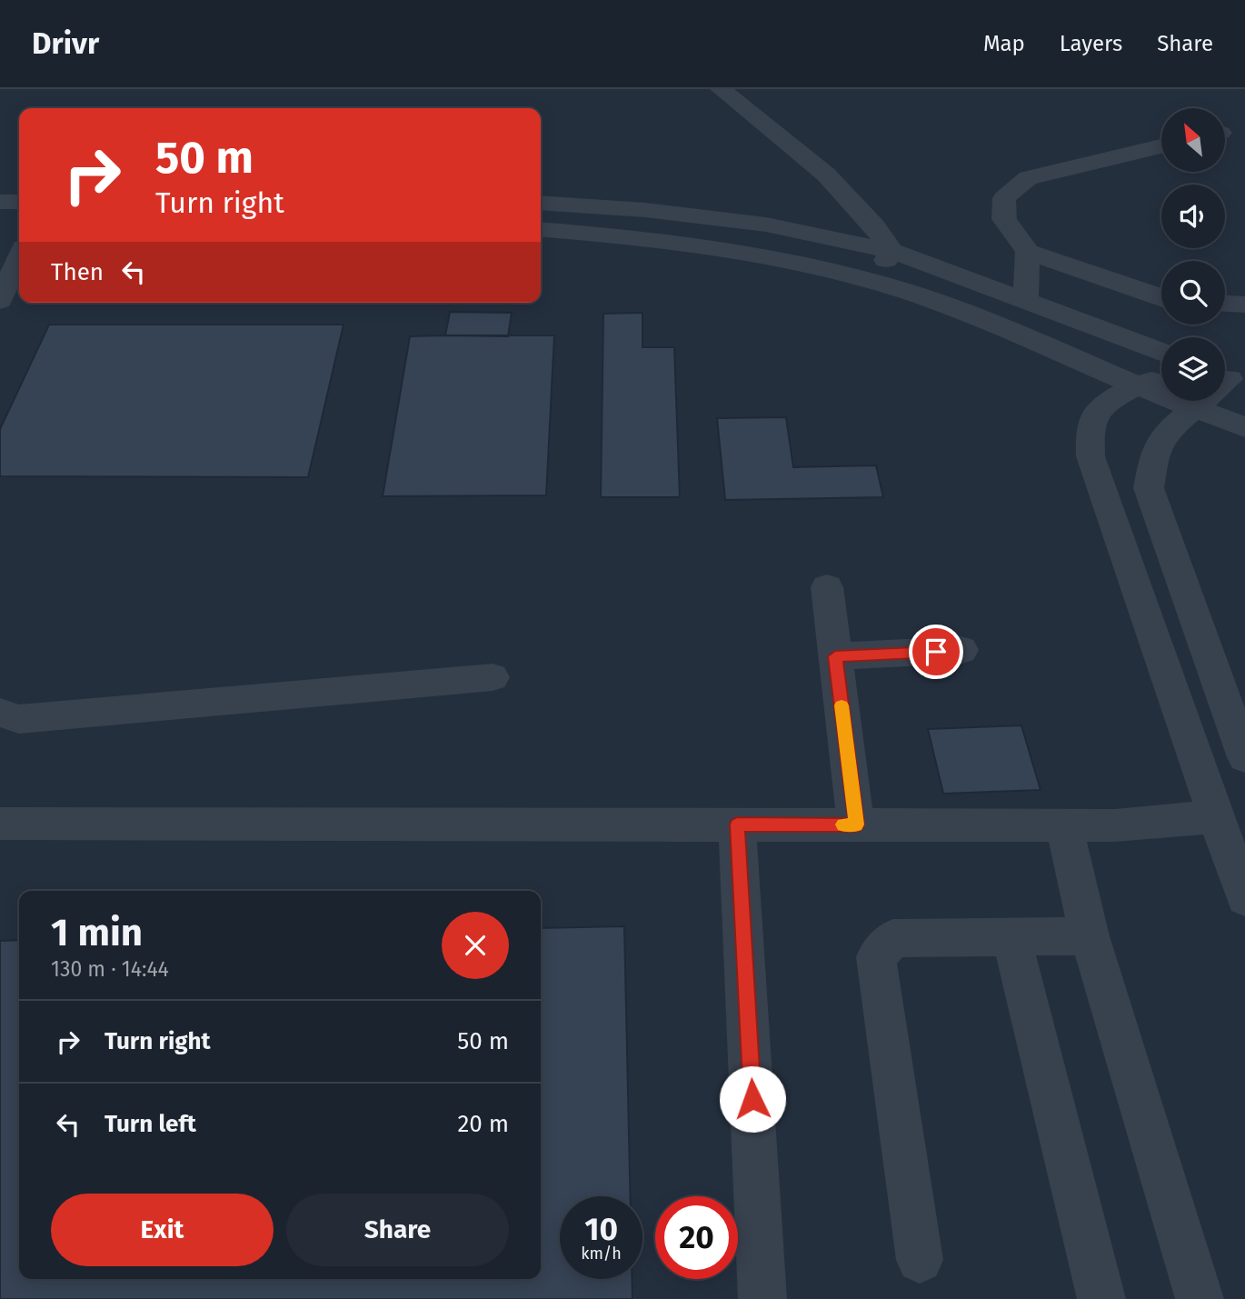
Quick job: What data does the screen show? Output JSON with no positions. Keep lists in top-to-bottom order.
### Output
{
  "north": "top left",
  "page": {
    "header": "Drivr",
    "nav": ["Map", "Layers", "Share"],
    "turn": ["50 m", "Turn right"],
    "then": "Then",
    "heading": ["1 min", "130 m · 14:44"],
    "list": [
      {
        "name": "Turn right",
        "value": "50 m"
      },
      {
        "name": "Turn left",
        "value": "20 m"
      }
    ],
    "buttons": ["Exit", "Share"],
    "speed": "10 km/h",
    "limit": "20"
  }
}
